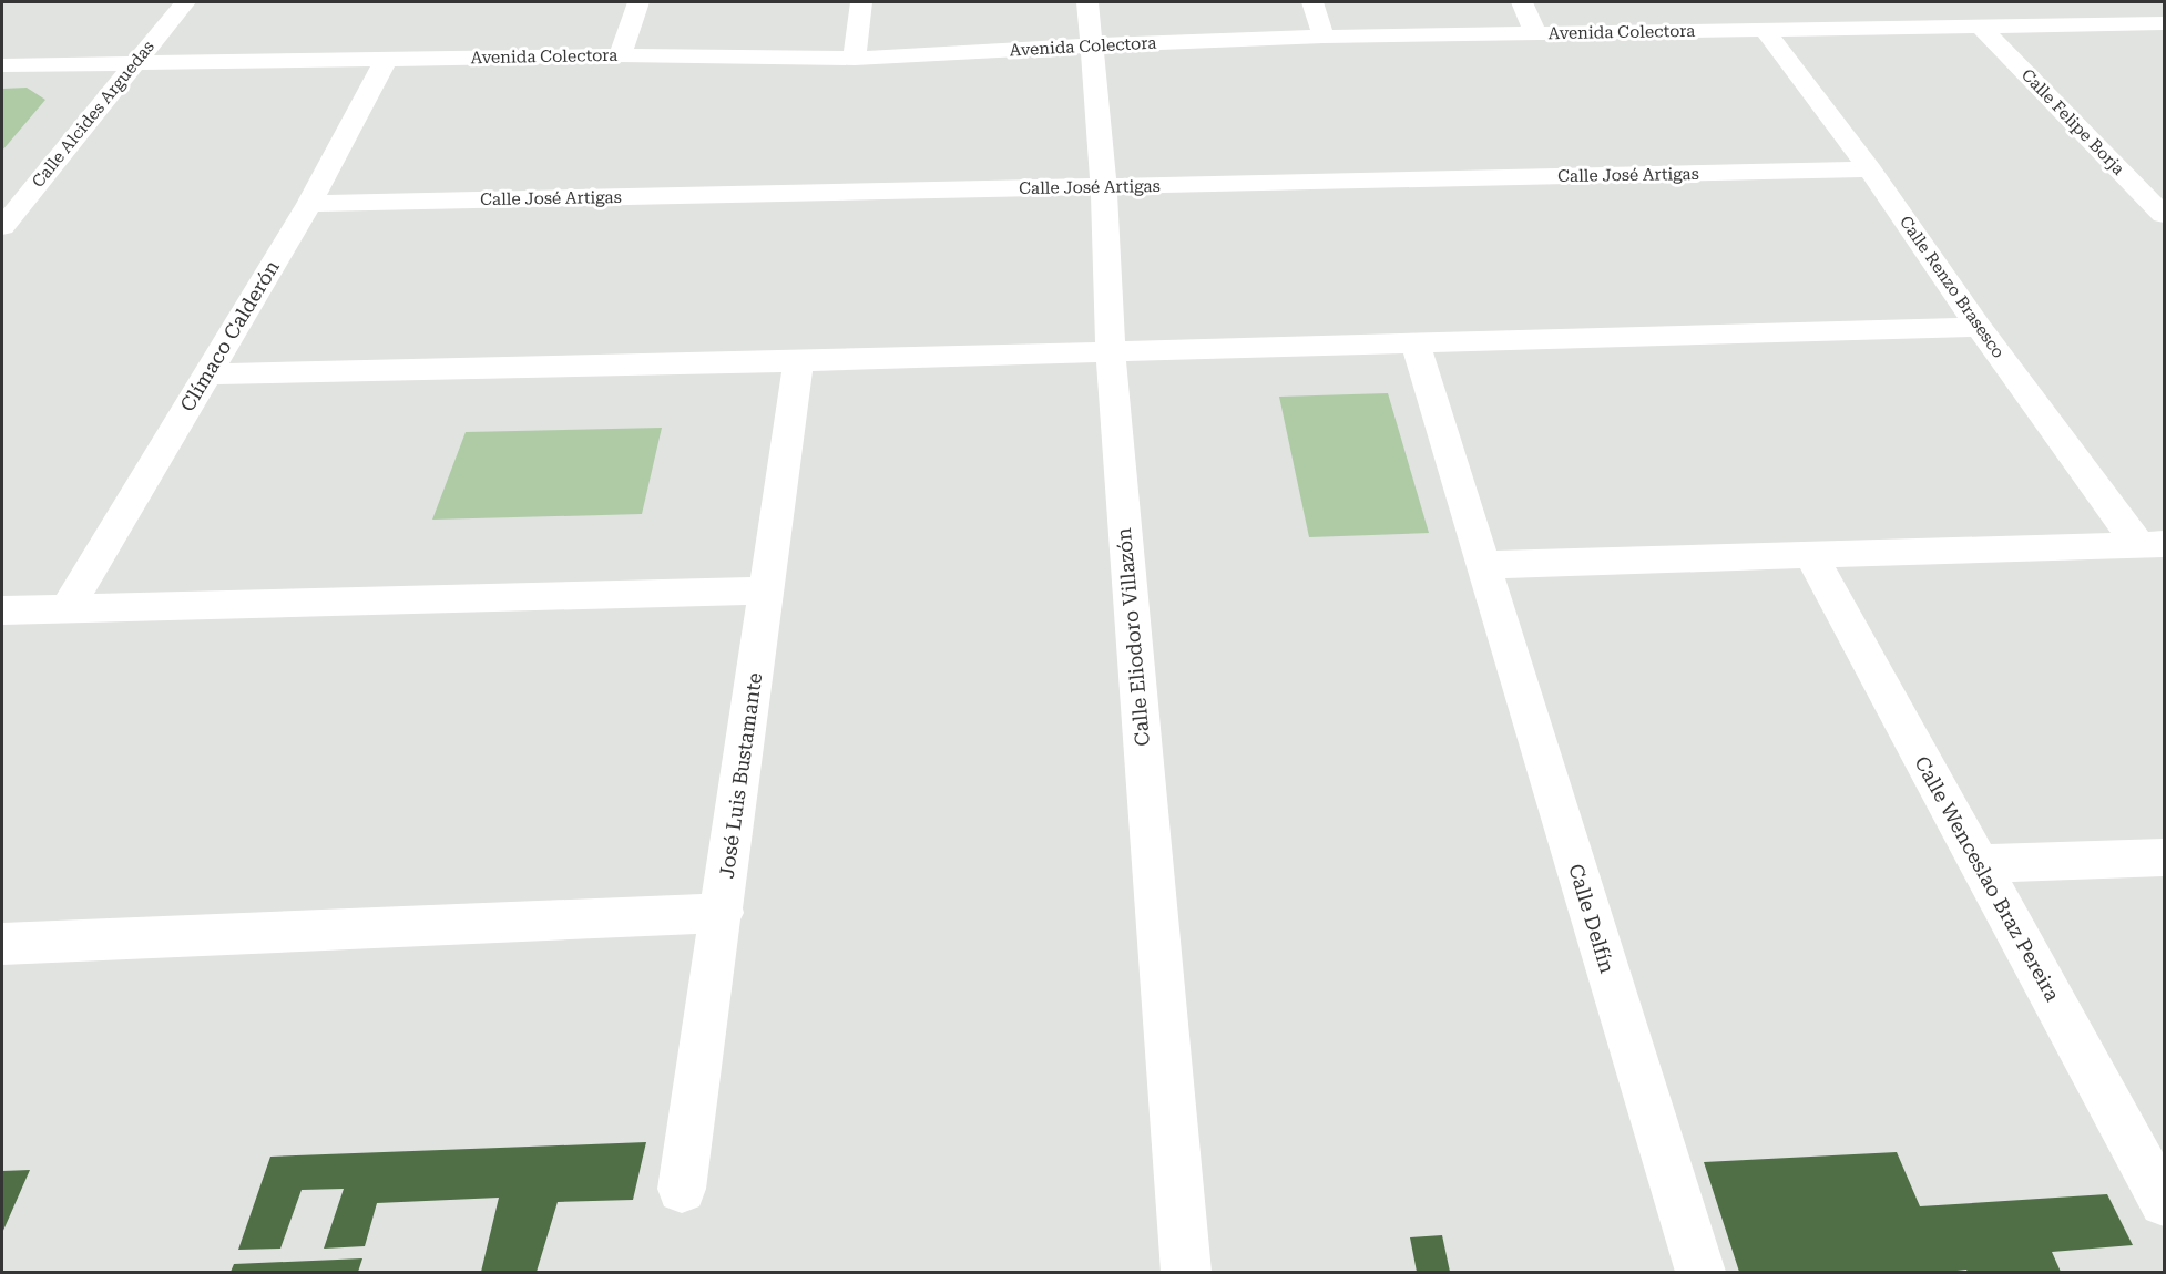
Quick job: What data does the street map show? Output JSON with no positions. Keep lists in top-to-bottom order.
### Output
{
  "streets": {
    "street": [
      "Avenida Colectora",
      "Calle Alcides Arguedas",
      "Calle Felipe Borja",
      "Calle José Artigas",
      "Calle Renzo Brasesco",
      "Clímaco Calderón",
      "Calle Eliodoro Villazón",
      "José Luis Bustamante",
      "Calle Wenceslao Braz Pereira",
      "Calle Delfín"
    ]
  },
  "crossings": [
    ["Avenida Colectora", "Calle Alcides Arguedas"],
    ["Avenida Colectora", "Calle Felipe Borja"],
    ["Avenida Colectora", "Calle Renzo Brasesco"],
    ["Avenida Colectora", "Clímaco Calderón"],
    ["Avenida Colectora", "Calle Eliodoro Villazón"],
    ["Calle José Artigas", "Calle Renzo Brasesco"],
    ["Calle José Artigas", "Clímaco Calderón"],
    ["Calle José Artigas", "Calle Eliodoro Villazón"]
  ]
}
